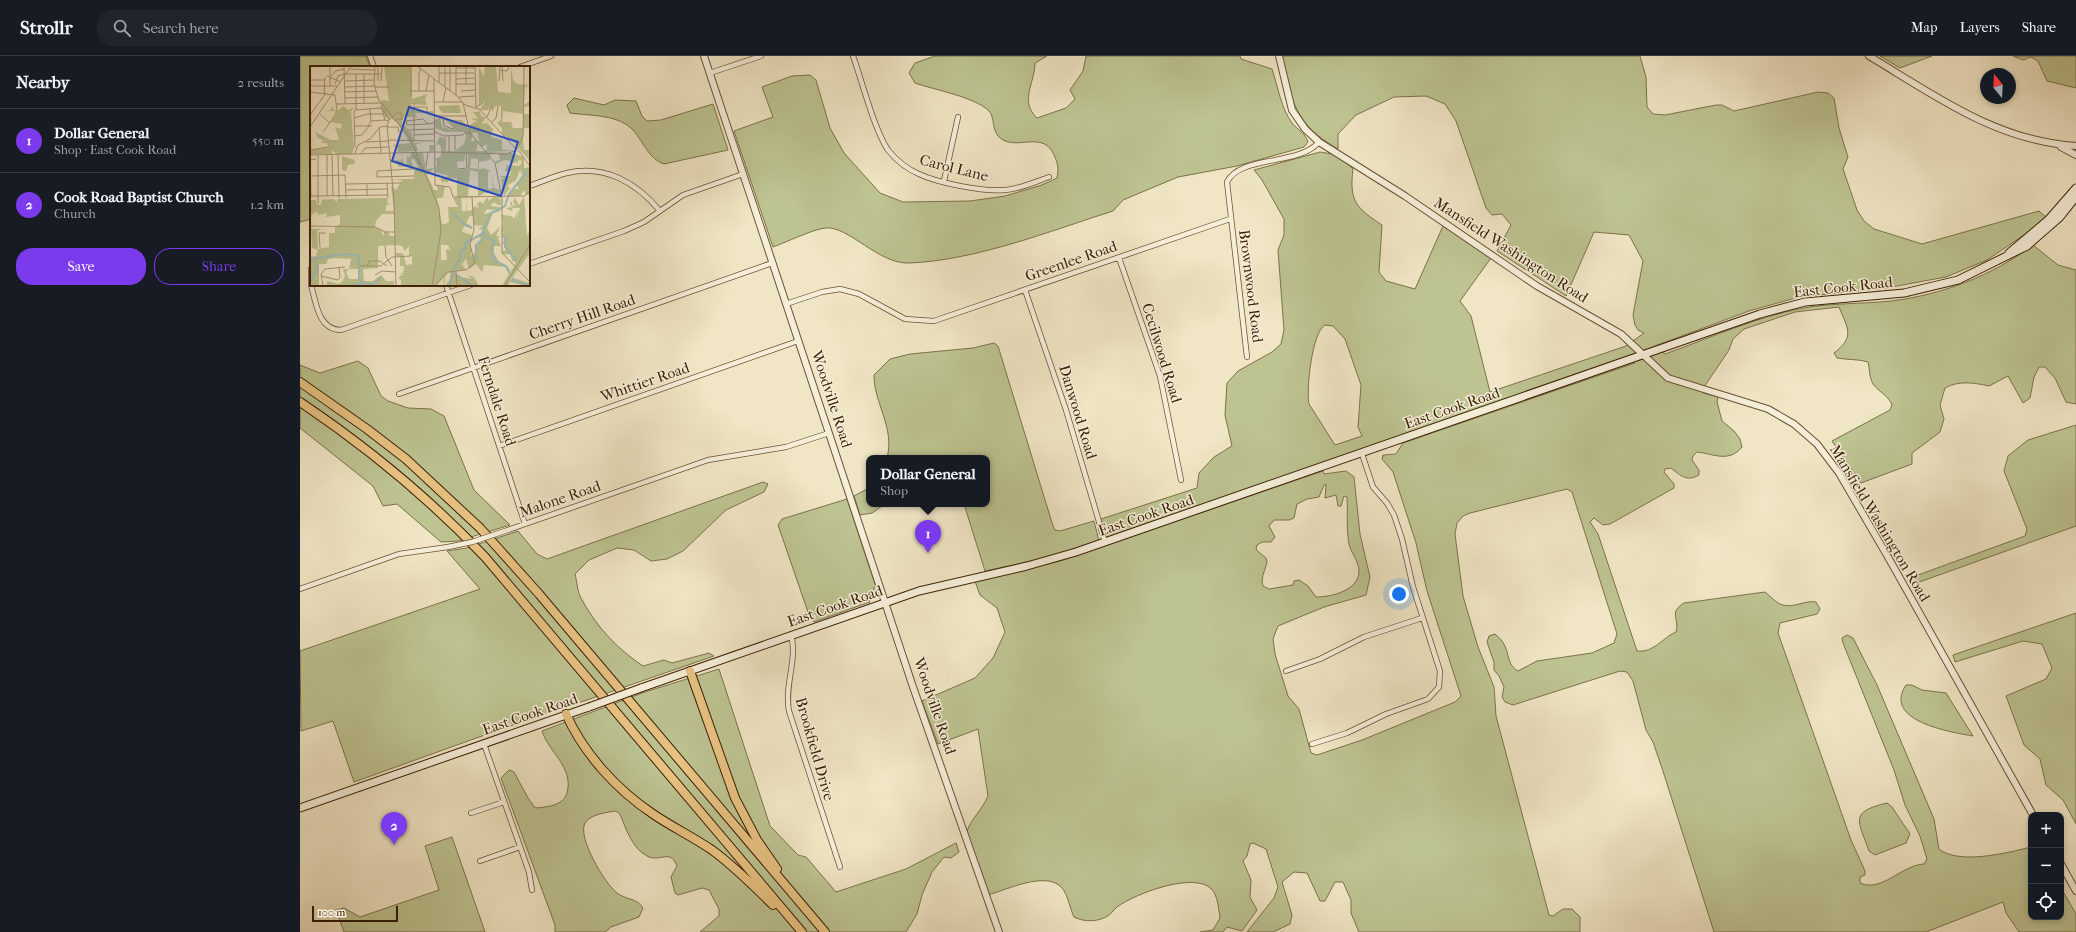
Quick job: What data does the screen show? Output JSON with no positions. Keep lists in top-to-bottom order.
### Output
{
  "streets": {
    "main road": ["East Cook Road"],
    "street": [
      "Carol Lane",
      "Mansfield Washington Road",
      "Greenlee Road",
      "Brownwood Road",
      "Cherry Hill Road",
      "Cecilwood Road",
      "Whittier Road",
      "Woodville Road",
      "Ferndale Road",
      "Danwood Road",
      "Malone Road",
      "Brookfield Drive"
    ]
  },
  "crossings": [
    ["Mansfield Washington Road", "East Cook Road"],
    ["Greenlee Road", "Brownwood Road"],
    ["Greenlee Road", "Cecilwood Road"],
    ["Greenlee Road", "Woodville Road"],
    ["Greenlee Road", "Danwood Road"],
    ["East Cook Road", "Woodville Road"],
    ["East Cook Road", "Danwood Road"],
    ["East Cook Road", "Brookfield Drive"],
    ["Cherry Hill Road", "Woodville Road"],
    ["Cherry Hill Road", "Ferndale Road"],
    ["Whittier Road", "Woodville Road"],
    ["Whittier Road", "Ferndale Road"],
    ["Woodville Road", "Malone Road"],
    ["Ferndale Road", "Malone Road"]
  ],
  "scale_bar": "100 m",
  "north": "top",
  "page": {
    "header": "Strollr",
    "search": "Search here",
    "nav": ["Map", "Layers", "Share"],
    "heading": ["Nearby", "2 results"],
    "list": [
      {
        "mark": "1",
        "name": "Dollar General",
        "note": "Shop · East Cook Road",
        "value": "550 m"
      },
      {
        "mark": "2",
        "name": "Cook Road Baptist Church",
        "note": "Church",
        "value": "1.2 km"
      }
    ],
    "buttons": ["Save", "Share"],
    "popup": ["Dollar General", "Shop"],
    "pins": ["1", "2"],
    "map_buttons": ["+", "−"],
    "scale": "100 m"
  }
}
